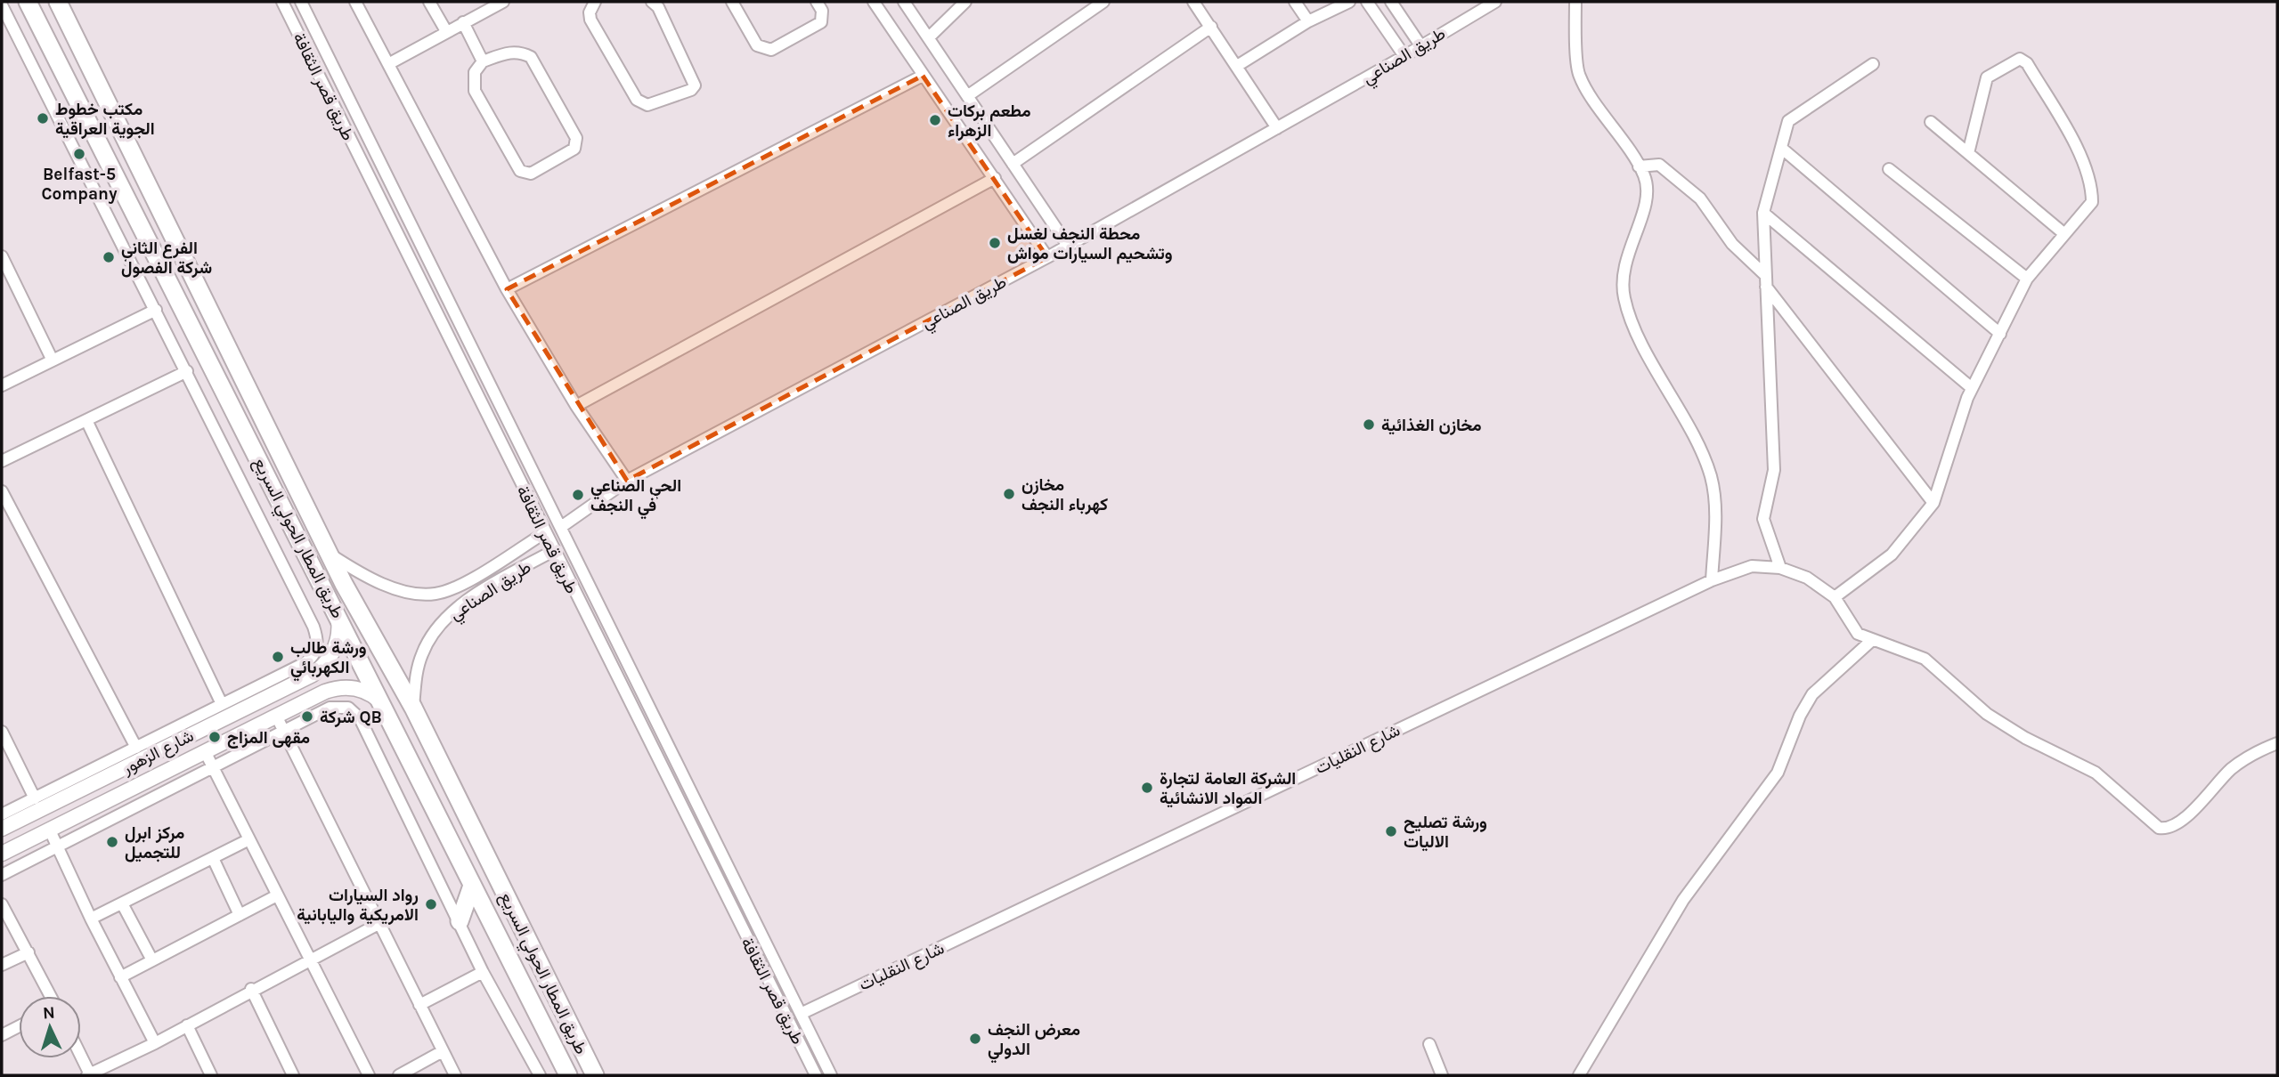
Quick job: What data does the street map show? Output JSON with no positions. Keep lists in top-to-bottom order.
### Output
{
  "streets": {
    "highway": ["طريق المطار الحولي السريع"],
    "main road": ["شارع الزهور"],
    "street": ["طريق الصناعي", "طريق قصر الثقافة", "شارع النقليات"]
  },
  "crossings": [
    ["طريق الصناعي", "طريق قصر الثقافة"],
    ["طريق الصناعي", "طريق المطار الحولي السريع"],
    ["طريق قصر الثقافة", "شارع النقليات"],
    ["طريق المطار الحولي السريع", "شارع الزهور"]
  ],
  "places": [
    "مكتب خطوط الجوية العراقية",
    "مطعم بركات الزهراء",
    "Belfast-5 Company",
    "محطة النجف لغسل وتشحيم السيارات مواش",
    "الفرع الثاني شركة الفصول",
    "مخازن الغذائية",
    "مخازن كهرباء النجف",
    "الحي الصناعي في النجف",
    "ورشة طالب الكهربائي",
    "شركة QB",
    "مقهى المزاج",
    "الشركة العامة لتجارة المواد الانشائية",
    "ورشة تصليح الاليات",
    "مركز ابرل للتجميل",
    "رواد السيارات الامريكية واليابانية",
    "معرض النجف الدولي"
  ],
  "north": "top"
}
